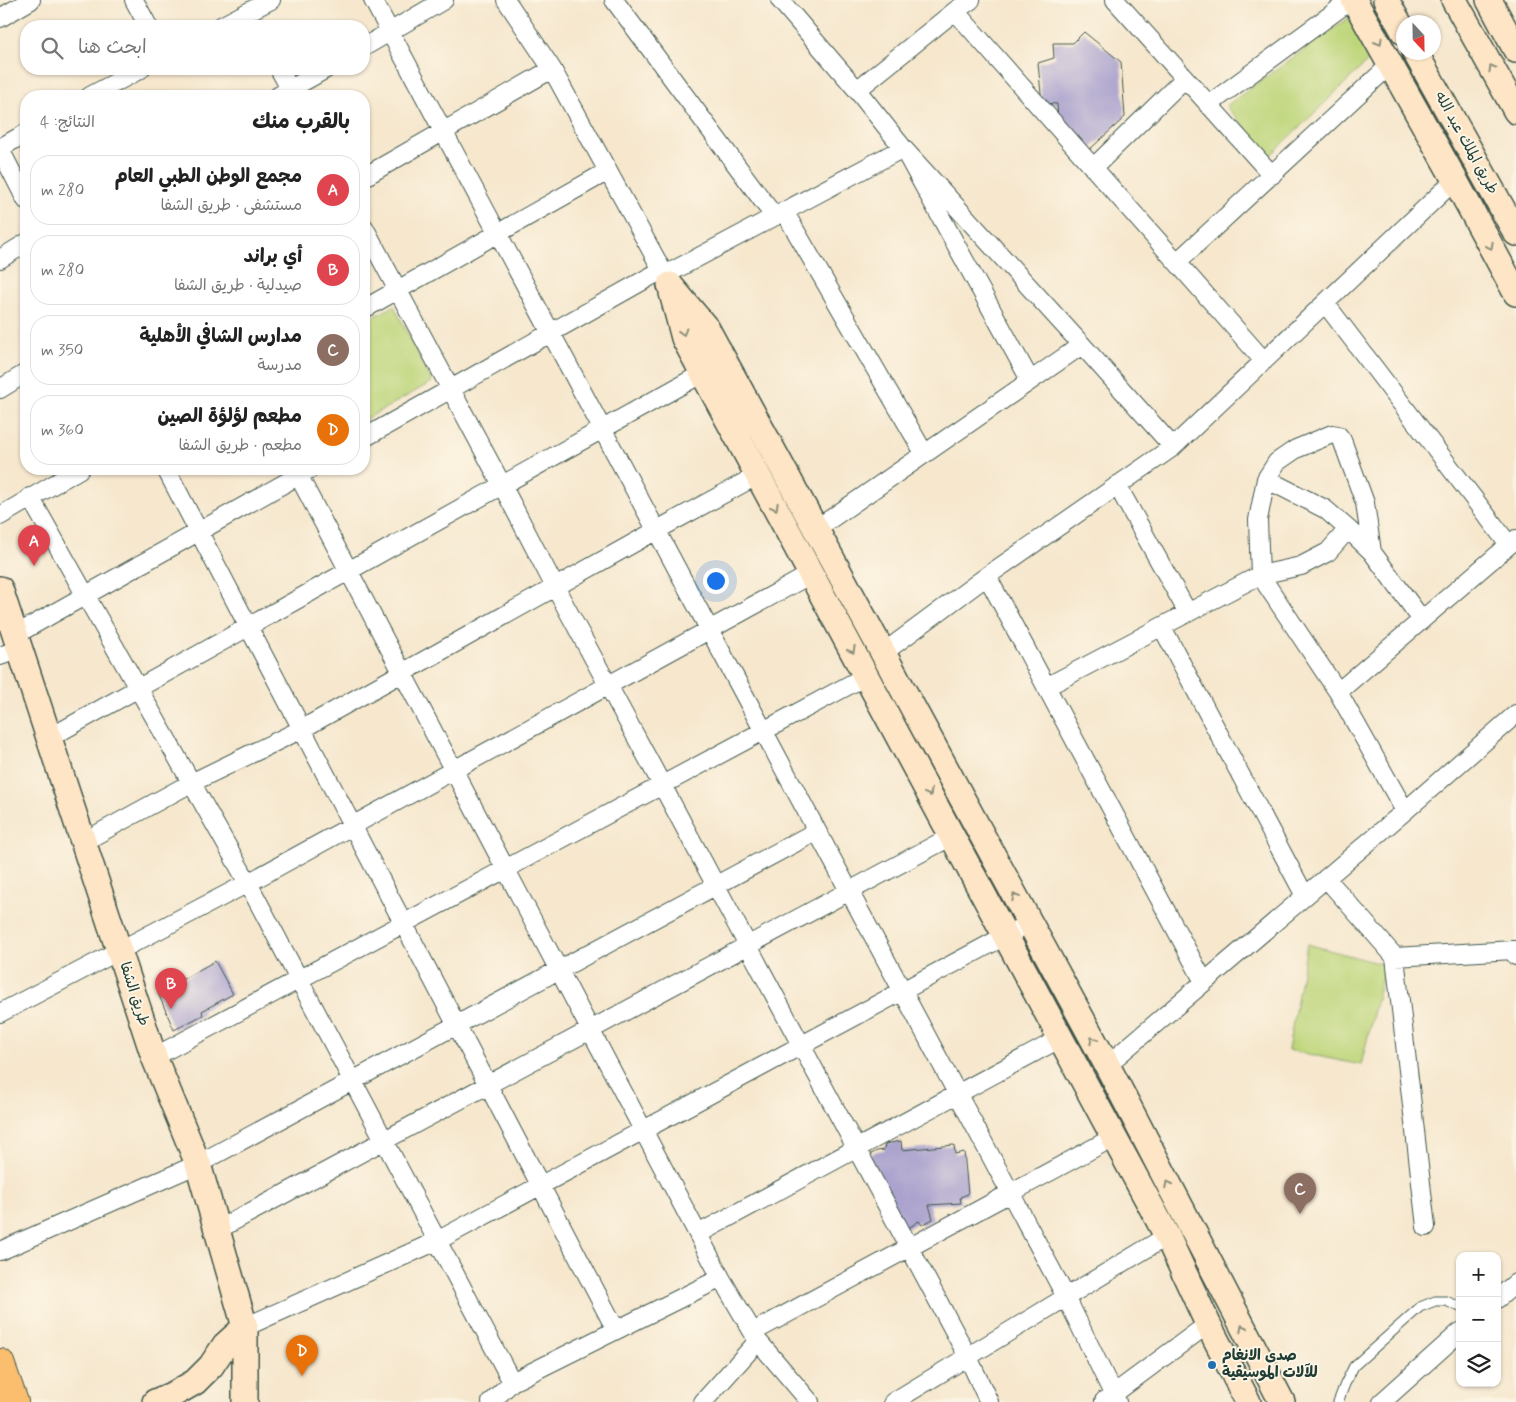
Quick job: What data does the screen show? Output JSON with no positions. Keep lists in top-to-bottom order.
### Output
{
  "streets": {
    "street": ["طريق الملك عبد الله", "طريق الشفا"]
  },
  "places": ["صدى الانغام للآلات الموسيقية"],
  "north": "bottom",
  "page": {
    "search": "ابحث هنا",
    "heading": ["بالقرب منك", "النتائج: 4"],
    "list": [
      {
        "mark": "A",
        "name": "مجمع الوطن الطبي العام",
        "note": "مستشفى · طريق الشفا",
        "value": "280 m"
      },
      {
        "mark": "B",
        "name": "أي براند",
        "note": "صيدلية · طريق الشفا",
        "value": "280 m"
      },
      {
        "mark": "C",
        "name": "مدارس الشافي الأهلية",
        "note": "مدرسة",
        "value": "350 m"
      },
      {
        "mark": "D",
        "name": "مطعم لؤلؤة الصين",
        "note": "مطعم · طريق الشفا",
        "value": "360 m"
      }
    ],
    "pins": [
      "A",
      "B",
      "C",
      "D"
    ],
    "map_buttons": ["+", "−"]
  }
}
